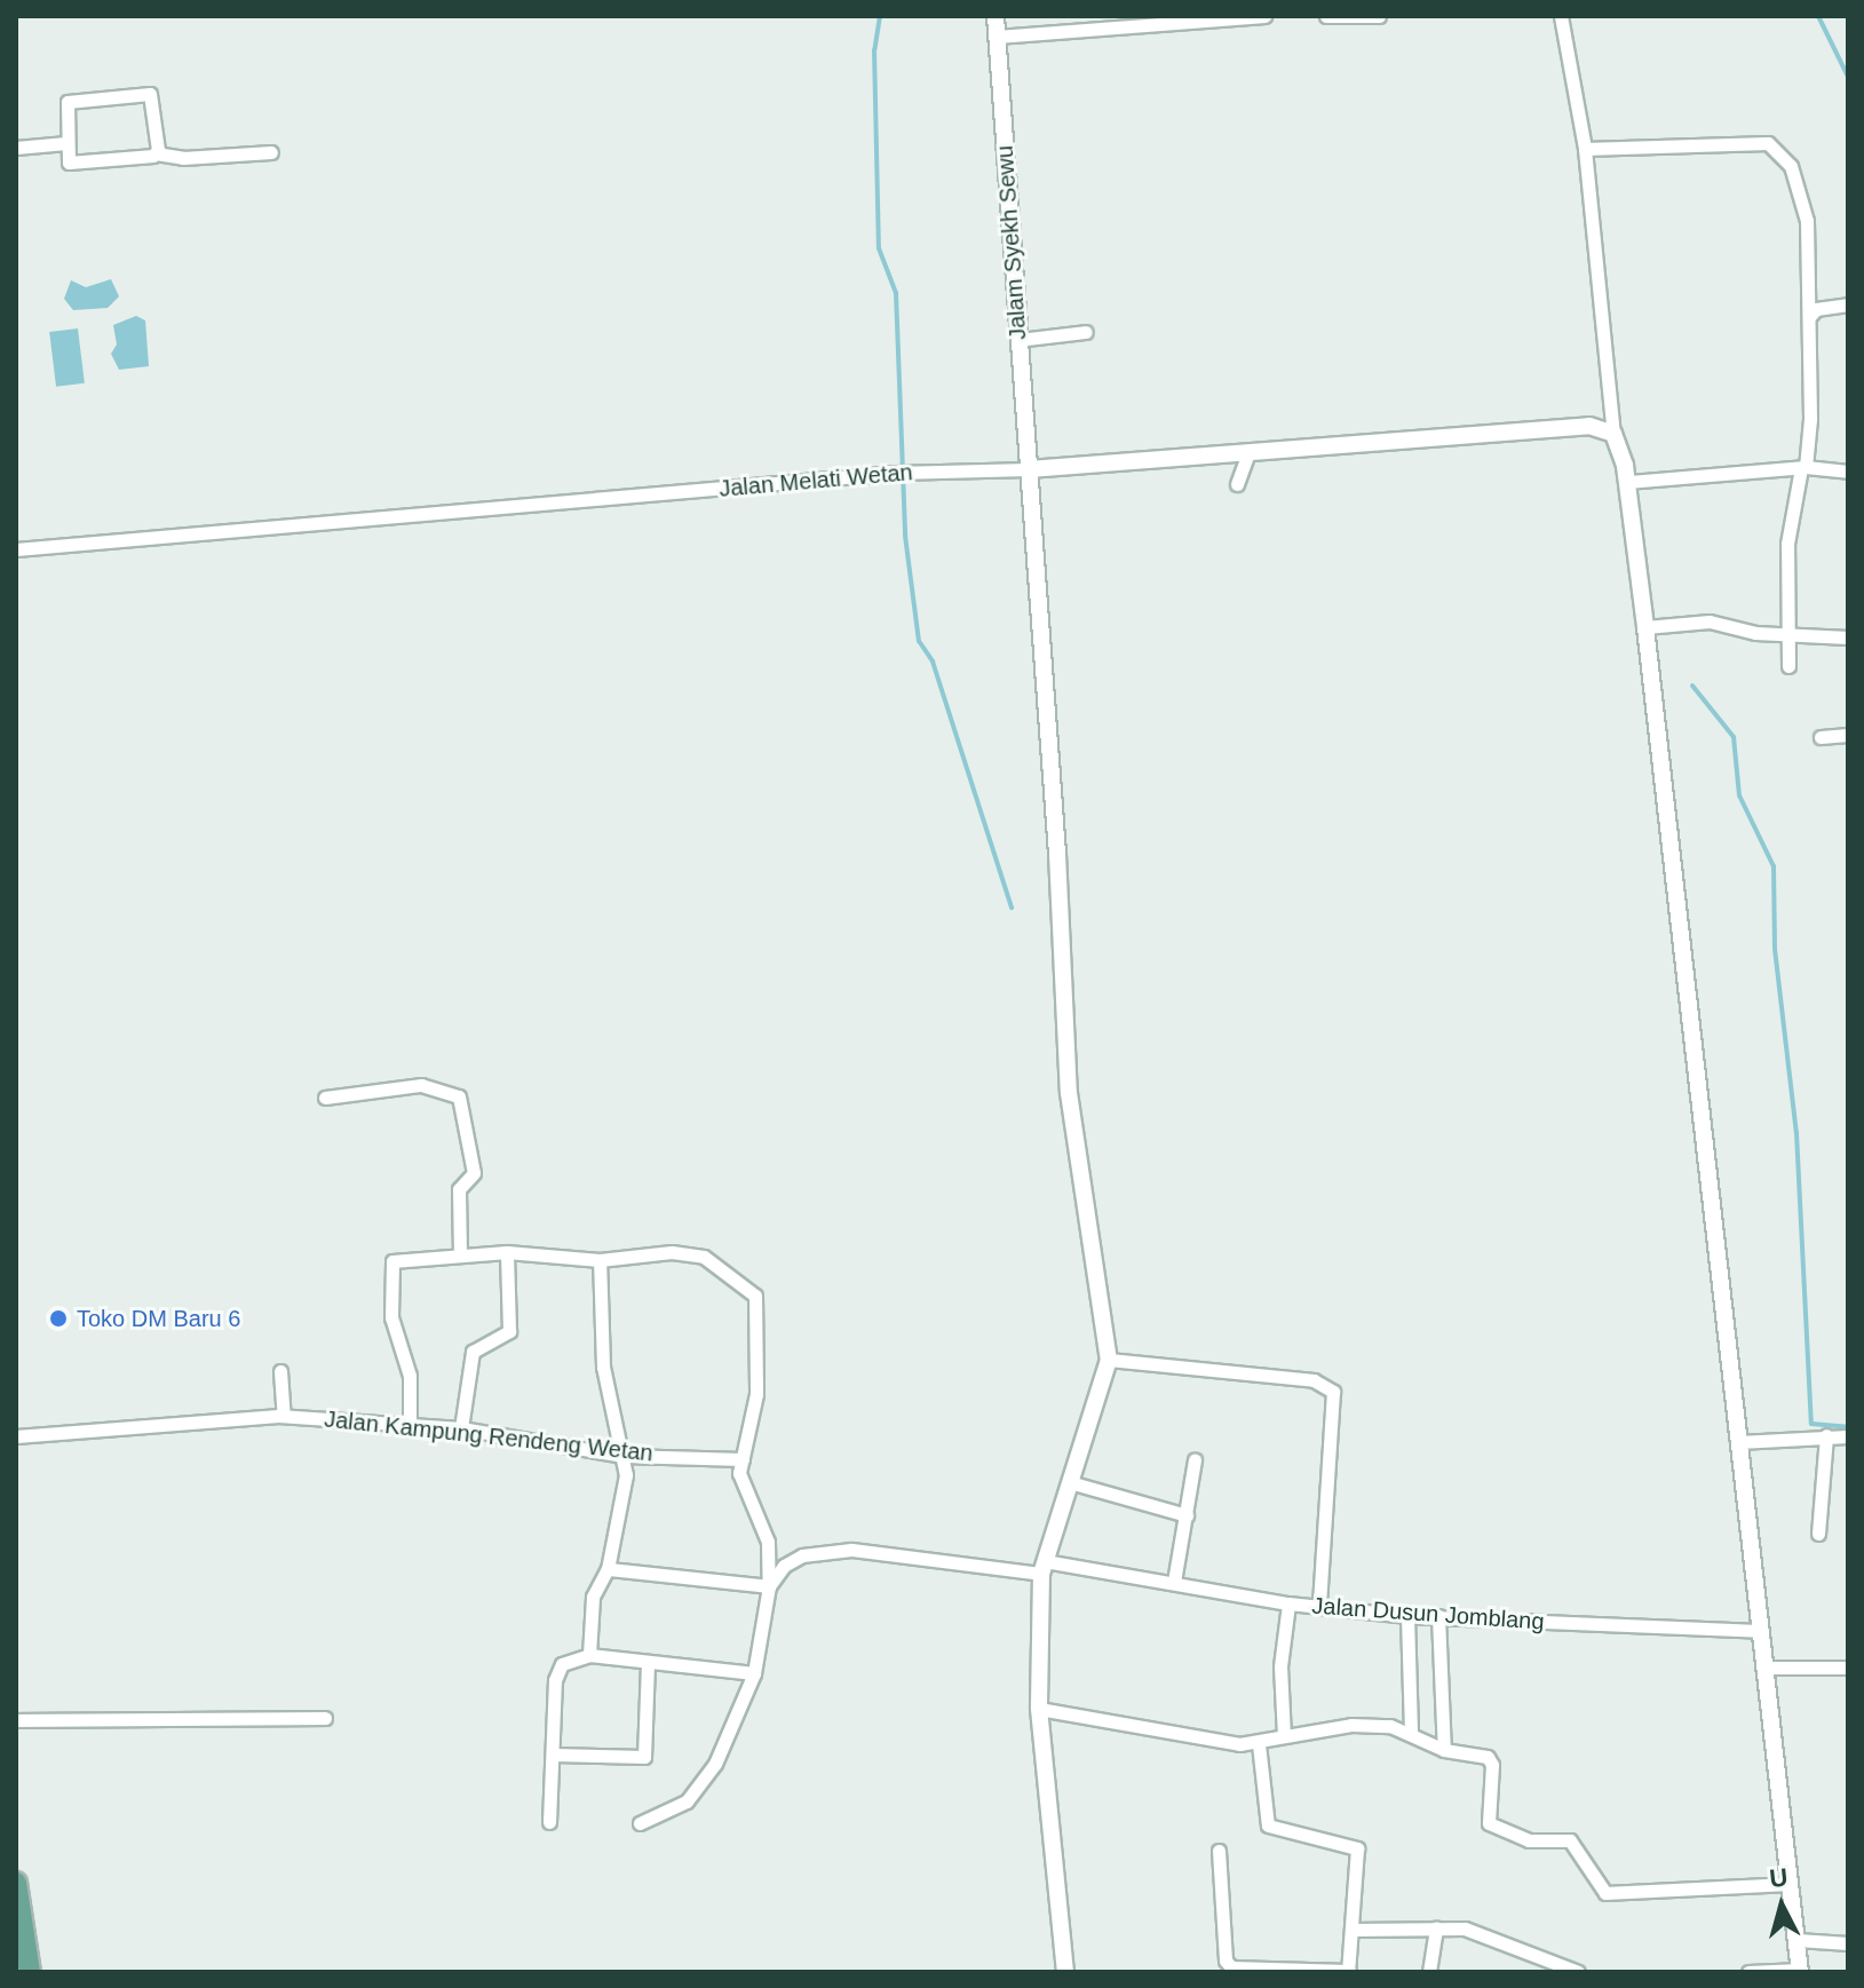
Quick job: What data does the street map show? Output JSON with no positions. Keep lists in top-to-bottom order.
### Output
{
  "streets": {
    "street": [
      "Jalam Syekh Sewu",
      "Jalan Melati Wetan",
      "Jalan Kampung Rendeng Wetan",
      "Jalan Dusun Jomblang"
    ]
  },
  "crossings": [
    ["Jalam Syekh Sewu", "Jalan Melati Wetan"]
  ],
  "places": ["Toko DM Baru 6"],
  "north": "top"
}
